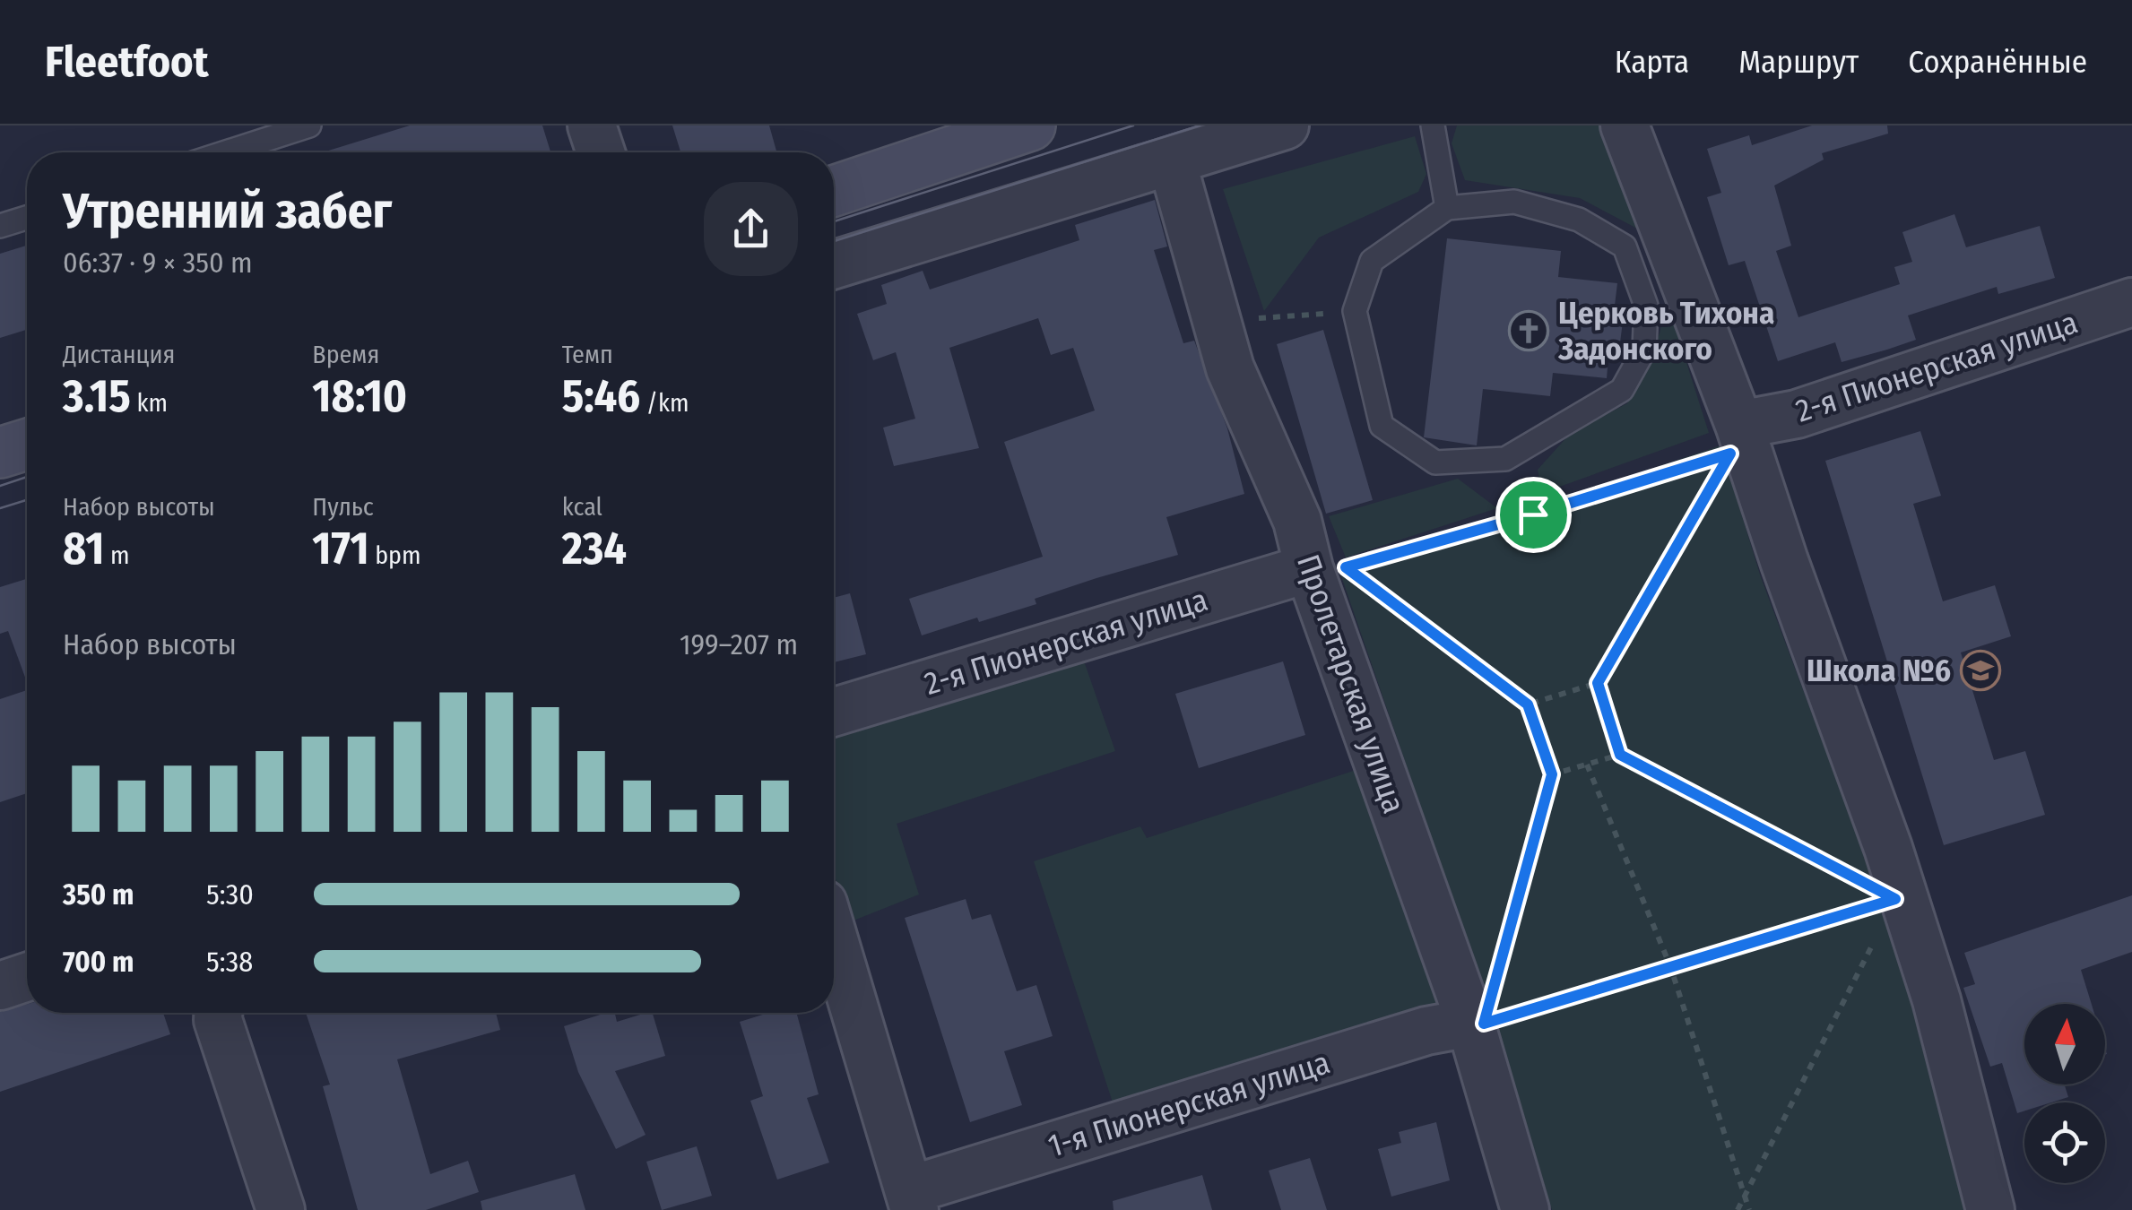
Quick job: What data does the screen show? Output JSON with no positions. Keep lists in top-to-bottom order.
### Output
{
  "streets": {
    "street": ["2-я Пионерская улица", "Пролетарская улица", "1-я Пионерская улица"]
  },
  "crossings": [
    ["2-я Пионерская улица", "Пролетарская улица"],
    ["Пролетарская улица", "1-я Пионерская улица"]
  ],
  "places": {
    "church": ["Церковь Тихона Задонского"],
    "school or university": ["Школа №6"]
  },
  "north": "top",
  "page": {
    "header": "Fleetfoot",
    "nav": ["Карта", "Маршрут", "Сохранённые"],
    "heading": ["Утренний забег", "06:37 · 9 × 350 m"],
    "stats": [
      ["Дистанция", "3.15 km"],
      ["Время", "18:10"],
      ["Темп", "5:46 /km"],
      ["Набор высоты", "81 m"],
      ["Пульс", "171 bpm"],
      ["kcal", "234"]
    ],
    "chart": ["Набор высоты", "199–207 m"],
    "list": [
      {
        "name": "350 m",
        "note": "5:30"
      },
      {
        "name": "700 m",
        "note": "5:38"
      }
    ]
  }
}
